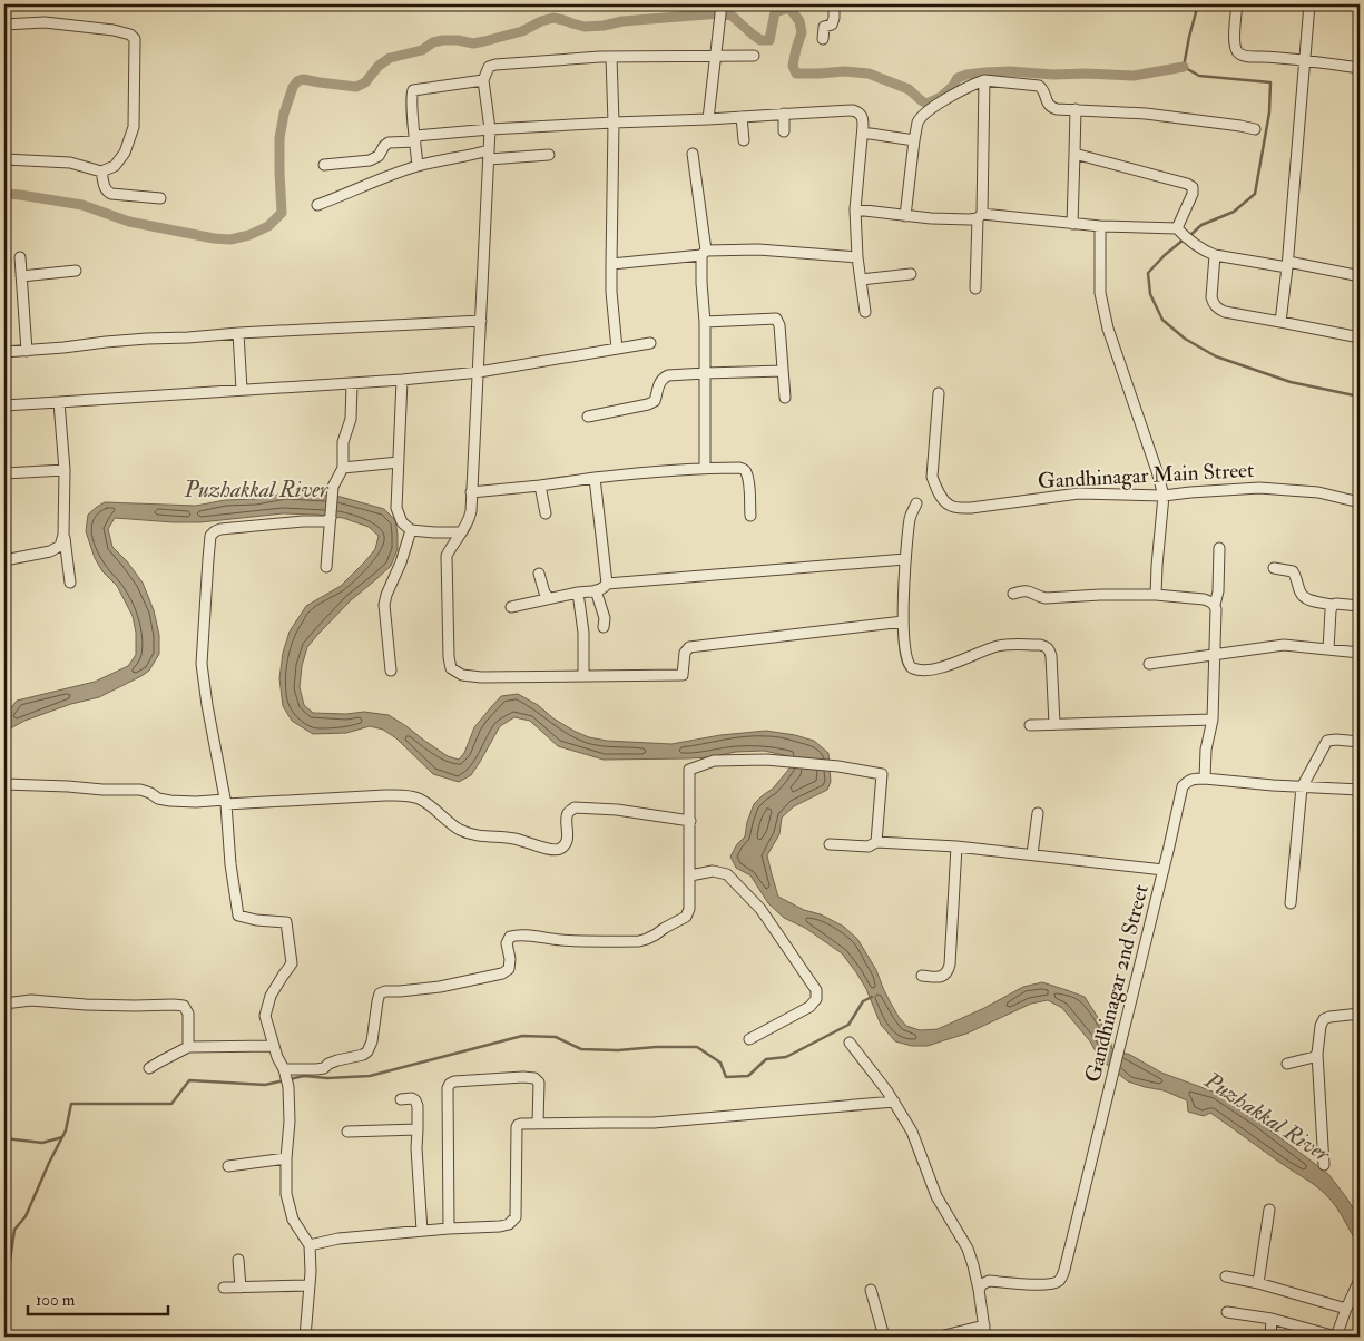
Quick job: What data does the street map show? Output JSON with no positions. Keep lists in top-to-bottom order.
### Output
{
  "streets": {
    "street": ["Gandhinagar Main Street", "Gandhinagar 2nd Street"]
  },
  "water": ["Puzhakkal River"],
  "scale_bar": "100 m"
}
